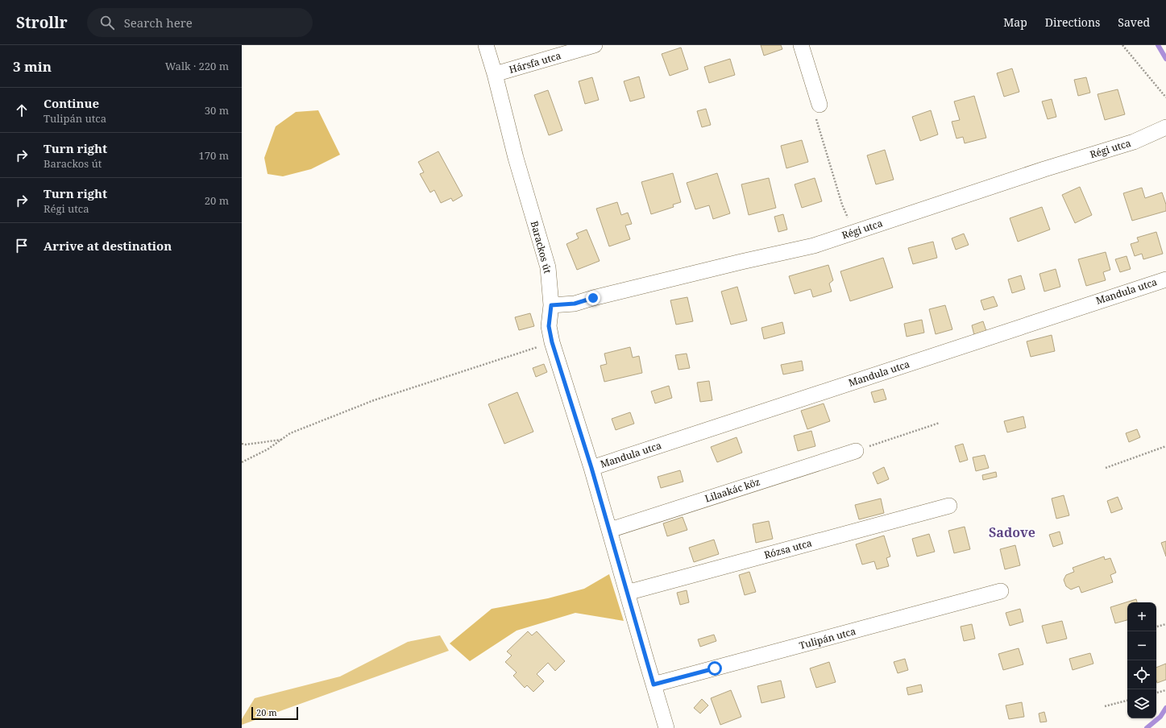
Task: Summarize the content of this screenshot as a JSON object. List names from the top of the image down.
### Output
{
  "streets": {
    "street": [
      "Hársfa utca",
      "Régi utca",
      "Barackos út",
      "Mandula utca",
      "Lilaakác köz",
      "Rózsa utca",
      "Tulipán utca"
    ]
  },
  "crossings": [
    ["Hársfa utca", "Barackos út"],
    ["Régi utca", "Barackos út"],
    ["Barackos út", "Mandula utca"],
    ["Barackos út", "Lilaakác köz"],
    ["Barackos út", "Rózsa utca"],
    ["Barackos út", "Tulipán utca"]
  ],
  "districts": ["Sadove"],
  "scale_bar": "20 m",
  "page": {
    "header": "Strollr",
    "search": "Search here",
    "nav": ["Map", "Directions", "Saved"],
    "heading": ["3 min", "Walk · 220 m"],
    "list": [
      ["Continue", "Tulipán utca", "30 m"],
      ["Turn right", "Barackos út", "170 m"],
      ["Turn right", "Régi utca", "20 m"],
      "Arrive at destination"
    ],
    "map_buttons": ["+", "−"],
    "scale": "20 m"
  }
}
